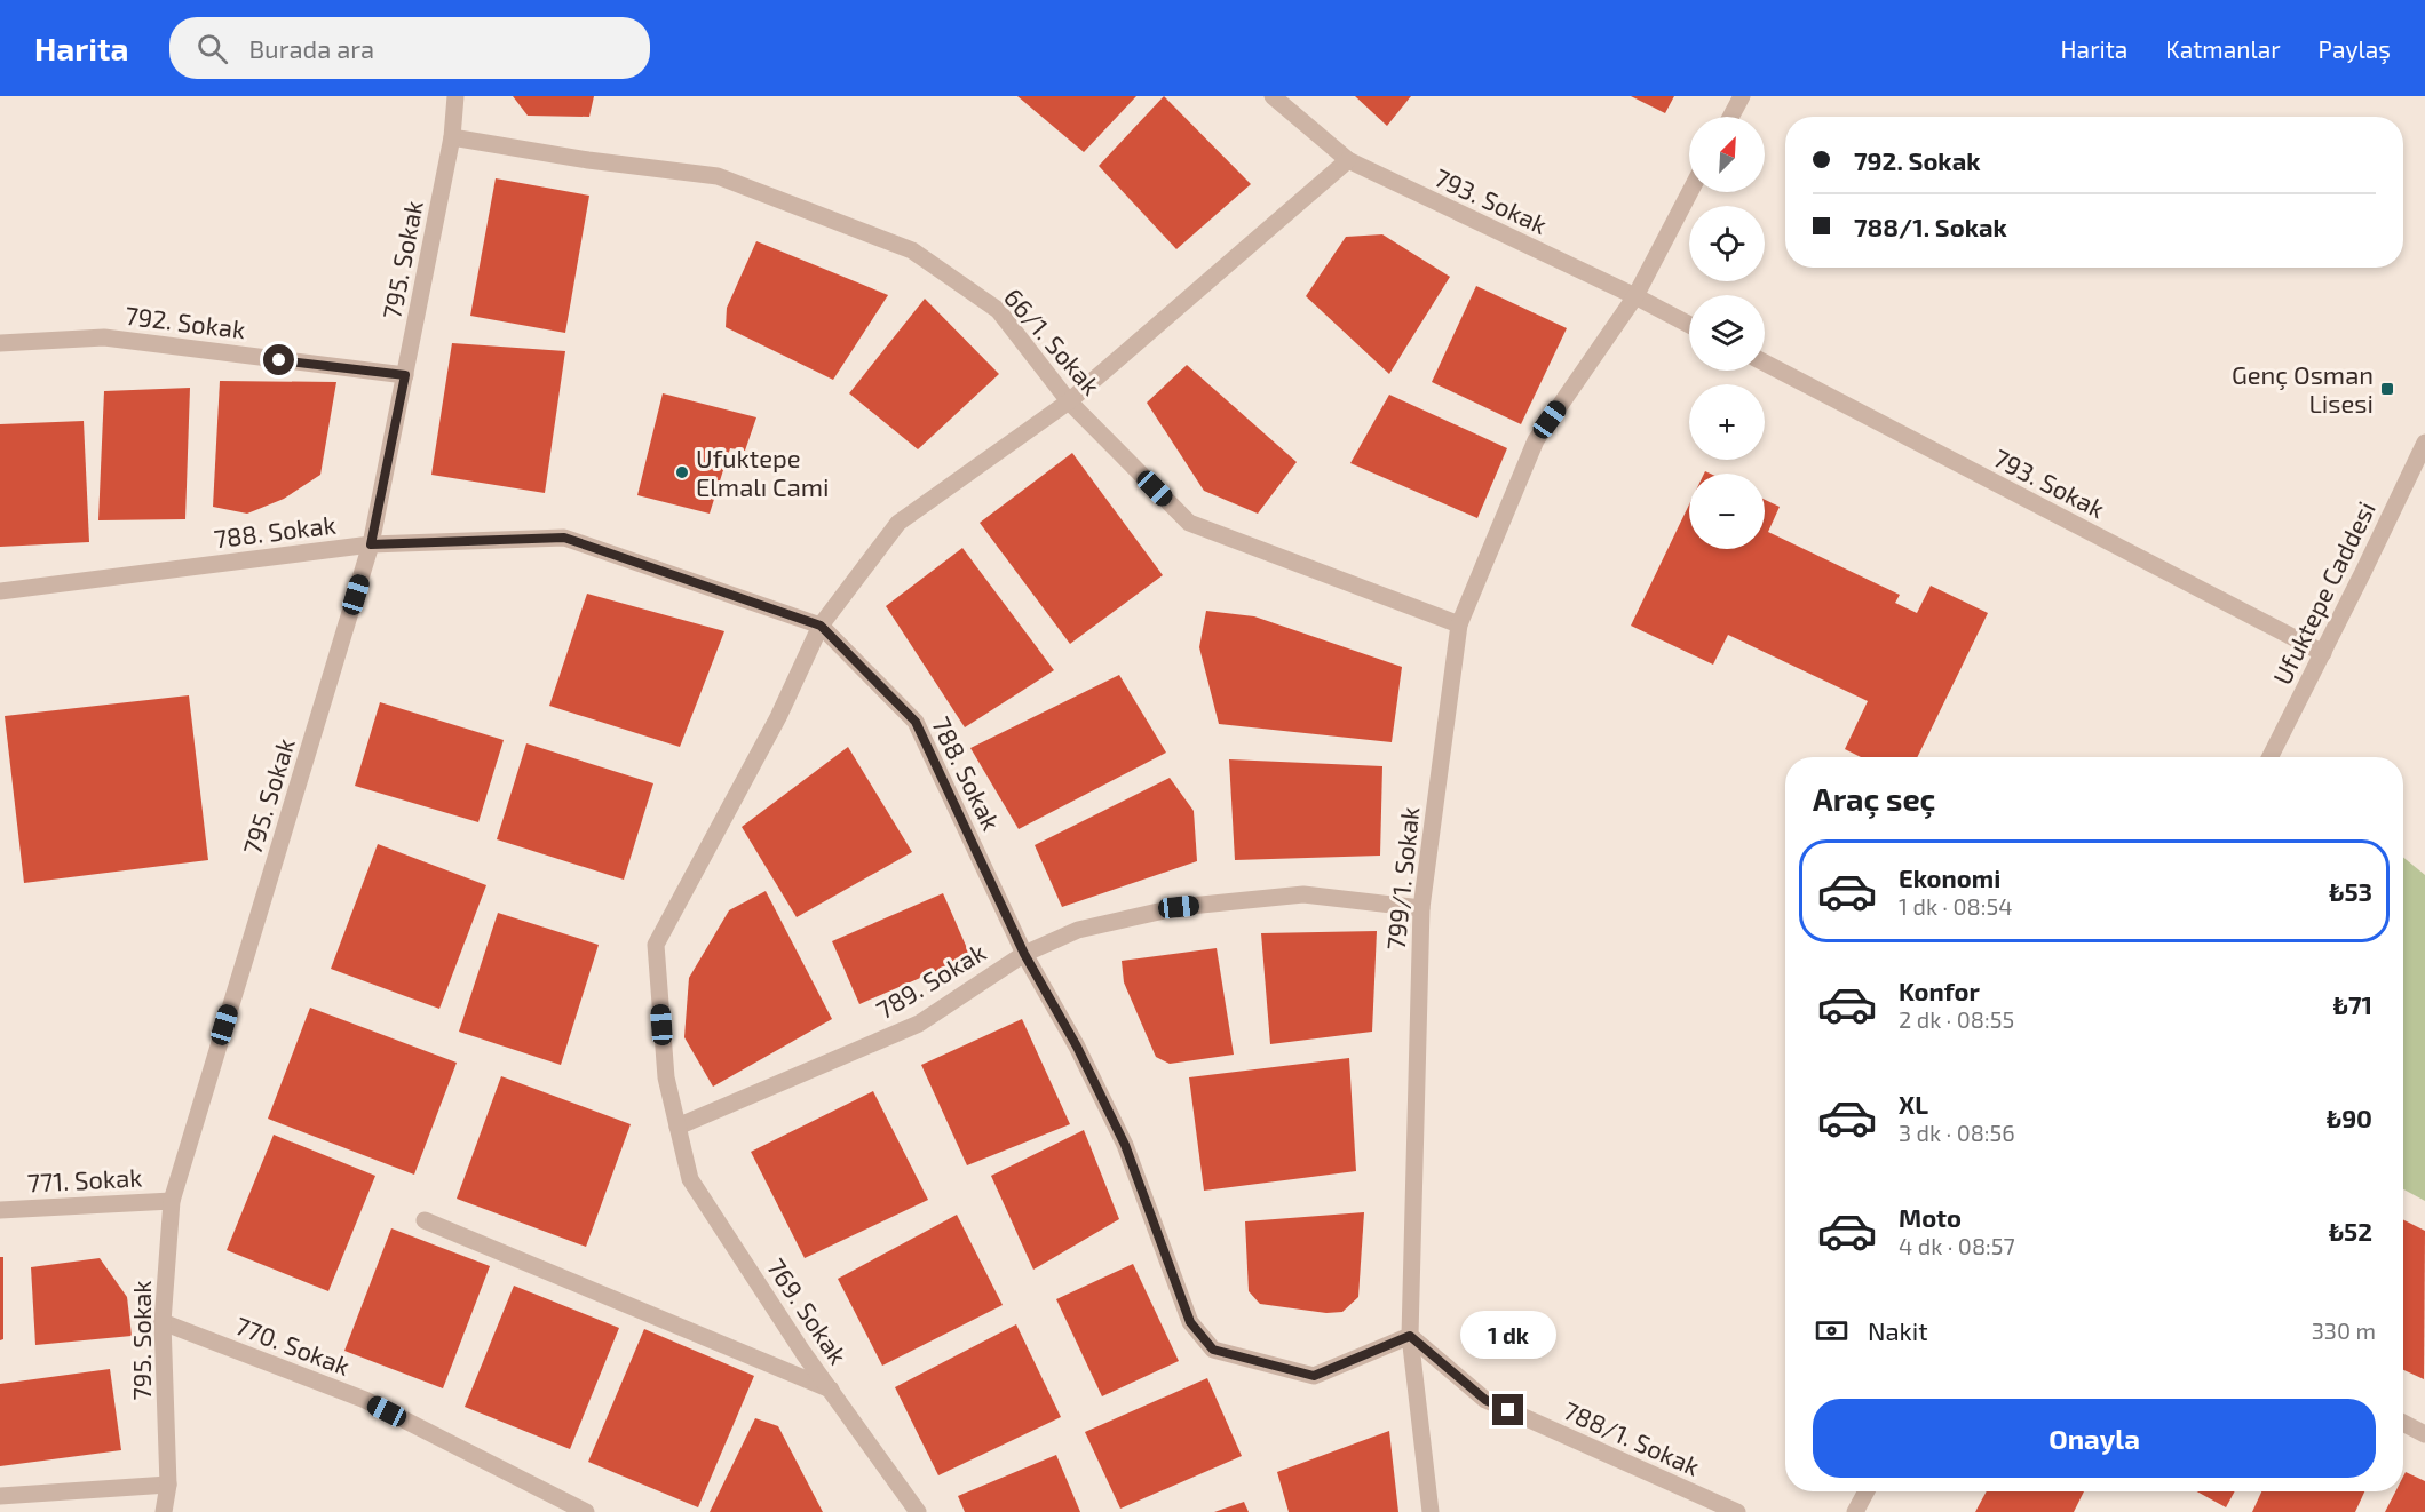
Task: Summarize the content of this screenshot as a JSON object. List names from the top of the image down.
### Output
{
  "streets": {
    "street": [
      "793. Sokak",
      "795. Sokak",
      "792. Sokak",
      "66/1. Sokak",
      "788. Sokak",
      "Ufuktepe Caddesi",
      "799/1. Sokak",
      "789. Sokak",
      "771. Sokak",
      "769. Sokak",
      "770. Sokak",
      "788/1. Sokak"
    ]
  },
  "crossings": [
    ["793. Sokak", "Ufuktepe Caddesi"],
    ["793. Sokak", "799/1. Sokak"],
    ["793. Sokak", "769. Sokak"],
    ["795. Sokak", "792. Sokak"],
    ["795. Sokak", "66/1. Sokak"],
    ["795. Sokak", "788. Sokak"],
    ["795. Sokak", "771. Sokak"],
    ["795. Sokak", "770. Sokak"],
    ["66/1. Sokak", "799/1. Sokak"],
    ["66/1. Sokak", "769. Sokak"],
    ["788. Sokak", "799/1. Sokak"],
    ["788. Sokak", "789. Sokak"],
    ["788. Sokak", "769. Sokak"],
    ["788. Sokak", "788/1. Sokak"],
    ["799/1. Sokak", "789. Sokak"],
    ["799/1. Sokak", "788/1. Sokak"],
    ["789. Sokak", "769. Sokak"]
  ],
  "places": {
    "transit": ["Genç Osman Lisesi"],
    "other": ["Ufuktepe Elmalı Cami"]
  },
  "north": "top right",
  "page": {
    "header": "Harita",
    "search": "Burada ara",
    "nav": ["Harita", "Katmanlar", "Paylaş"],
    "map_buttons": ["+", "−"],
    "banner": ["792. Sokak", "788/1. Sokak"],
    "heading": "Araç seç",
    "list": [
      {
        "name": "Ekonomi",
        "note": "1 dk · 08:54",
        "value": "₺53"
      },
      {
        "name": "Konfor",
        "note": "2 dk · 08:55",
        "value": "₺71"
      },
      {
        "name": "XL",
        "note": "3 dk · 08:56",
        "value": "₺90"
      },
      {
        "name": "Moto",
        "note": "4 dk · 08:57",
        "value": "₺52"
      }
    ],
    "pay": ["Nakit", "330 m"],
    "bubble": "1 dk",
    "buttons": "Onayla"
  }
}
